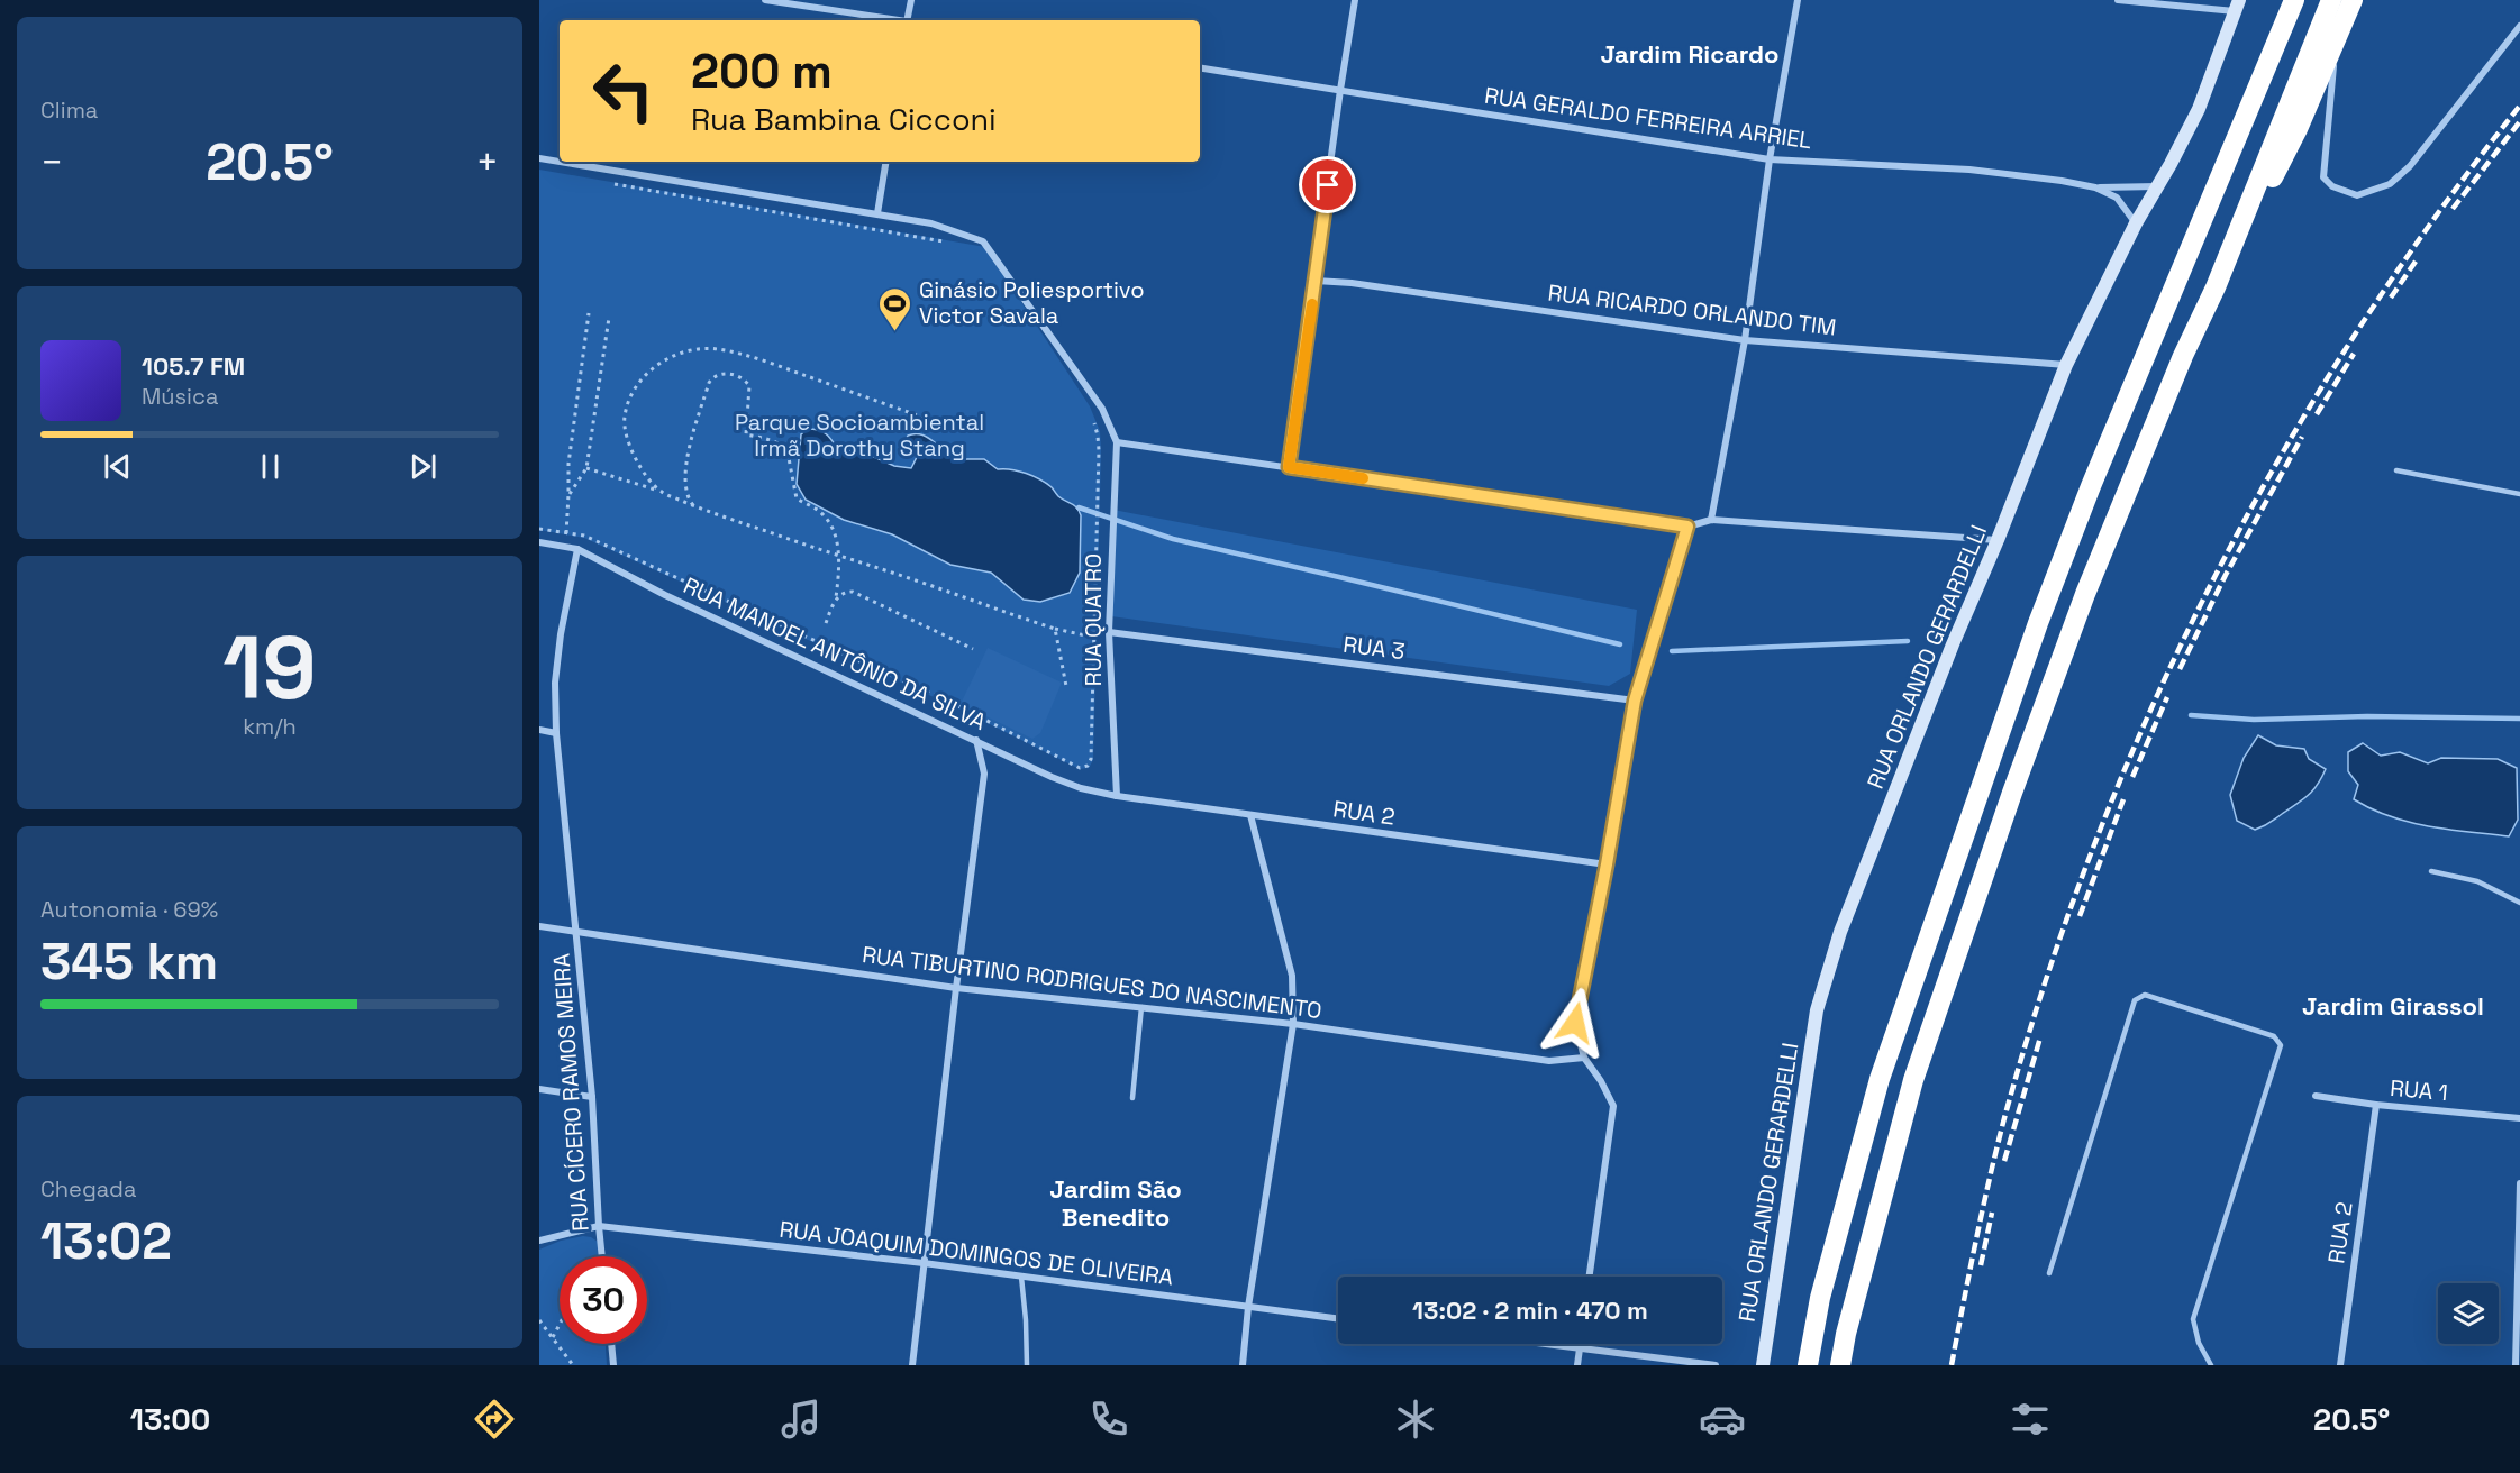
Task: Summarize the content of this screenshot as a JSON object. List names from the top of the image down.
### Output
{
  "streets": {
    "street": [
      "RUA GERALDO FERREIRA ARRIEL",
      "RUA RICARDO ORLANDO TIM",
      "RUA QUATRO",
      "RUA 3",
      "RUA MANOEL ANTÔNIO DA SILVA",
      "RUA ORLANDO GERARDELLI",
      "RUA 2",
      "RUA TIBURTINO RODRIGUES DO NASCIMENTO",
      "RUA 1",
      "RUA CÍCERO RAMOS MEIRA",
      "RUA JOAQUIM DOMINGOS DE OLIVEIRA"
    ]
  },
  "crossings": [
    ["RUA GERALDO FERREIRA ARRIEL", "RUA ORLANDO GERARDELLI"],
    ["RUA RICARDO ORLANDO TIM", "RUA ORLANDO GERARDELLI"],
    ["RUA QUATRO", "RUA 3"],
    ["RUA QUATRO", "RUA MANOEL ANTÔNIO DA SILVA"],
    ["RUA QUATRO", "RUA 2"],
    ["RUA MANOEL ANTÔNIO DA SILVA", "RUA 2"],
    ["RUA MANOEL ANTÔNIO DA SILVA", "RUA CÍCERO RAMOS MEIRA"],
    ["RUA 2", "RUA 1"],
    ["RUA TIBURTINO RODRIGUES DO NASCIMENTO", "RUA CÍCERO RAMOS MEIRA"],
    ["RUA CÍCERO RAMOS MEIRA", "RUA JOAQUIM DOMINGOS DE OLIVEIRA"]
  ],
  "districts": ["Jardim Ricardo", "Jardim Girassol", "Jardim São Benedito"],
  "parks": ["Parque Socioambiental Irmã Dorothy Stang"],
  "places": {
    "sports": ["Ginásio Poliesportivo Victor Savala"]
  },
  "page": {
    "tile": [
      "Clima",
      ["19", "km/h"],
      ["Autonomia · 69%", "345 km"],
      ["Chegada", "13:02"]
    ],
    "turn": ["200 m", "Rua Bambina Cicconi"],
    "heat": ["−", "20.5°", "+"],
    "song": ["105.7 FM", "Música"],
    "limit": "30",
    "trip": "13:02 · 2 min · 470 m",
    "tabs": ["13:00", "20.5°"]
  }
}
